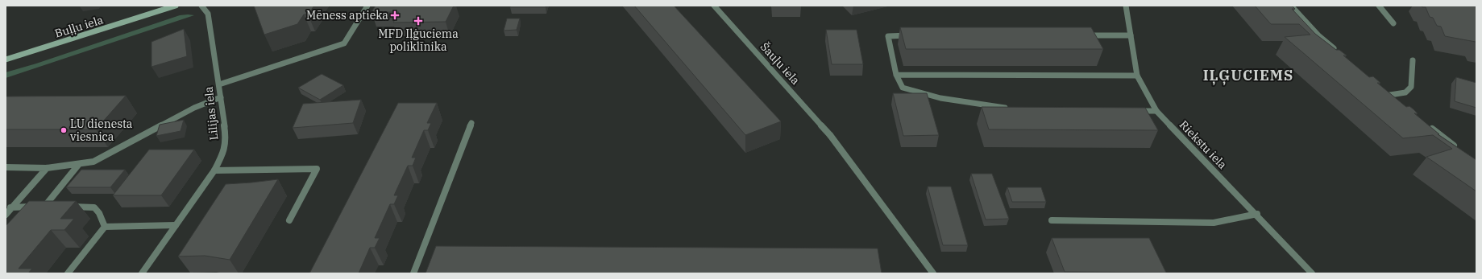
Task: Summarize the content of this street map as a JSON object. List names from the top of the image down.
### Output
{
  "streets": {
    "street": [
      "Buļļu iela",
      "Šauļu iela",
      "Lilijas iela",
      "Riekstu iela"
    ]
  },
  "districts": ["IĻĢUCIEMS"],
  "places": {
    "health": ["Mēness aptieka", "MFD Iļģuciema poliklīnika"],
    "other": ["LU dienesta viesnica"]
  }
}
